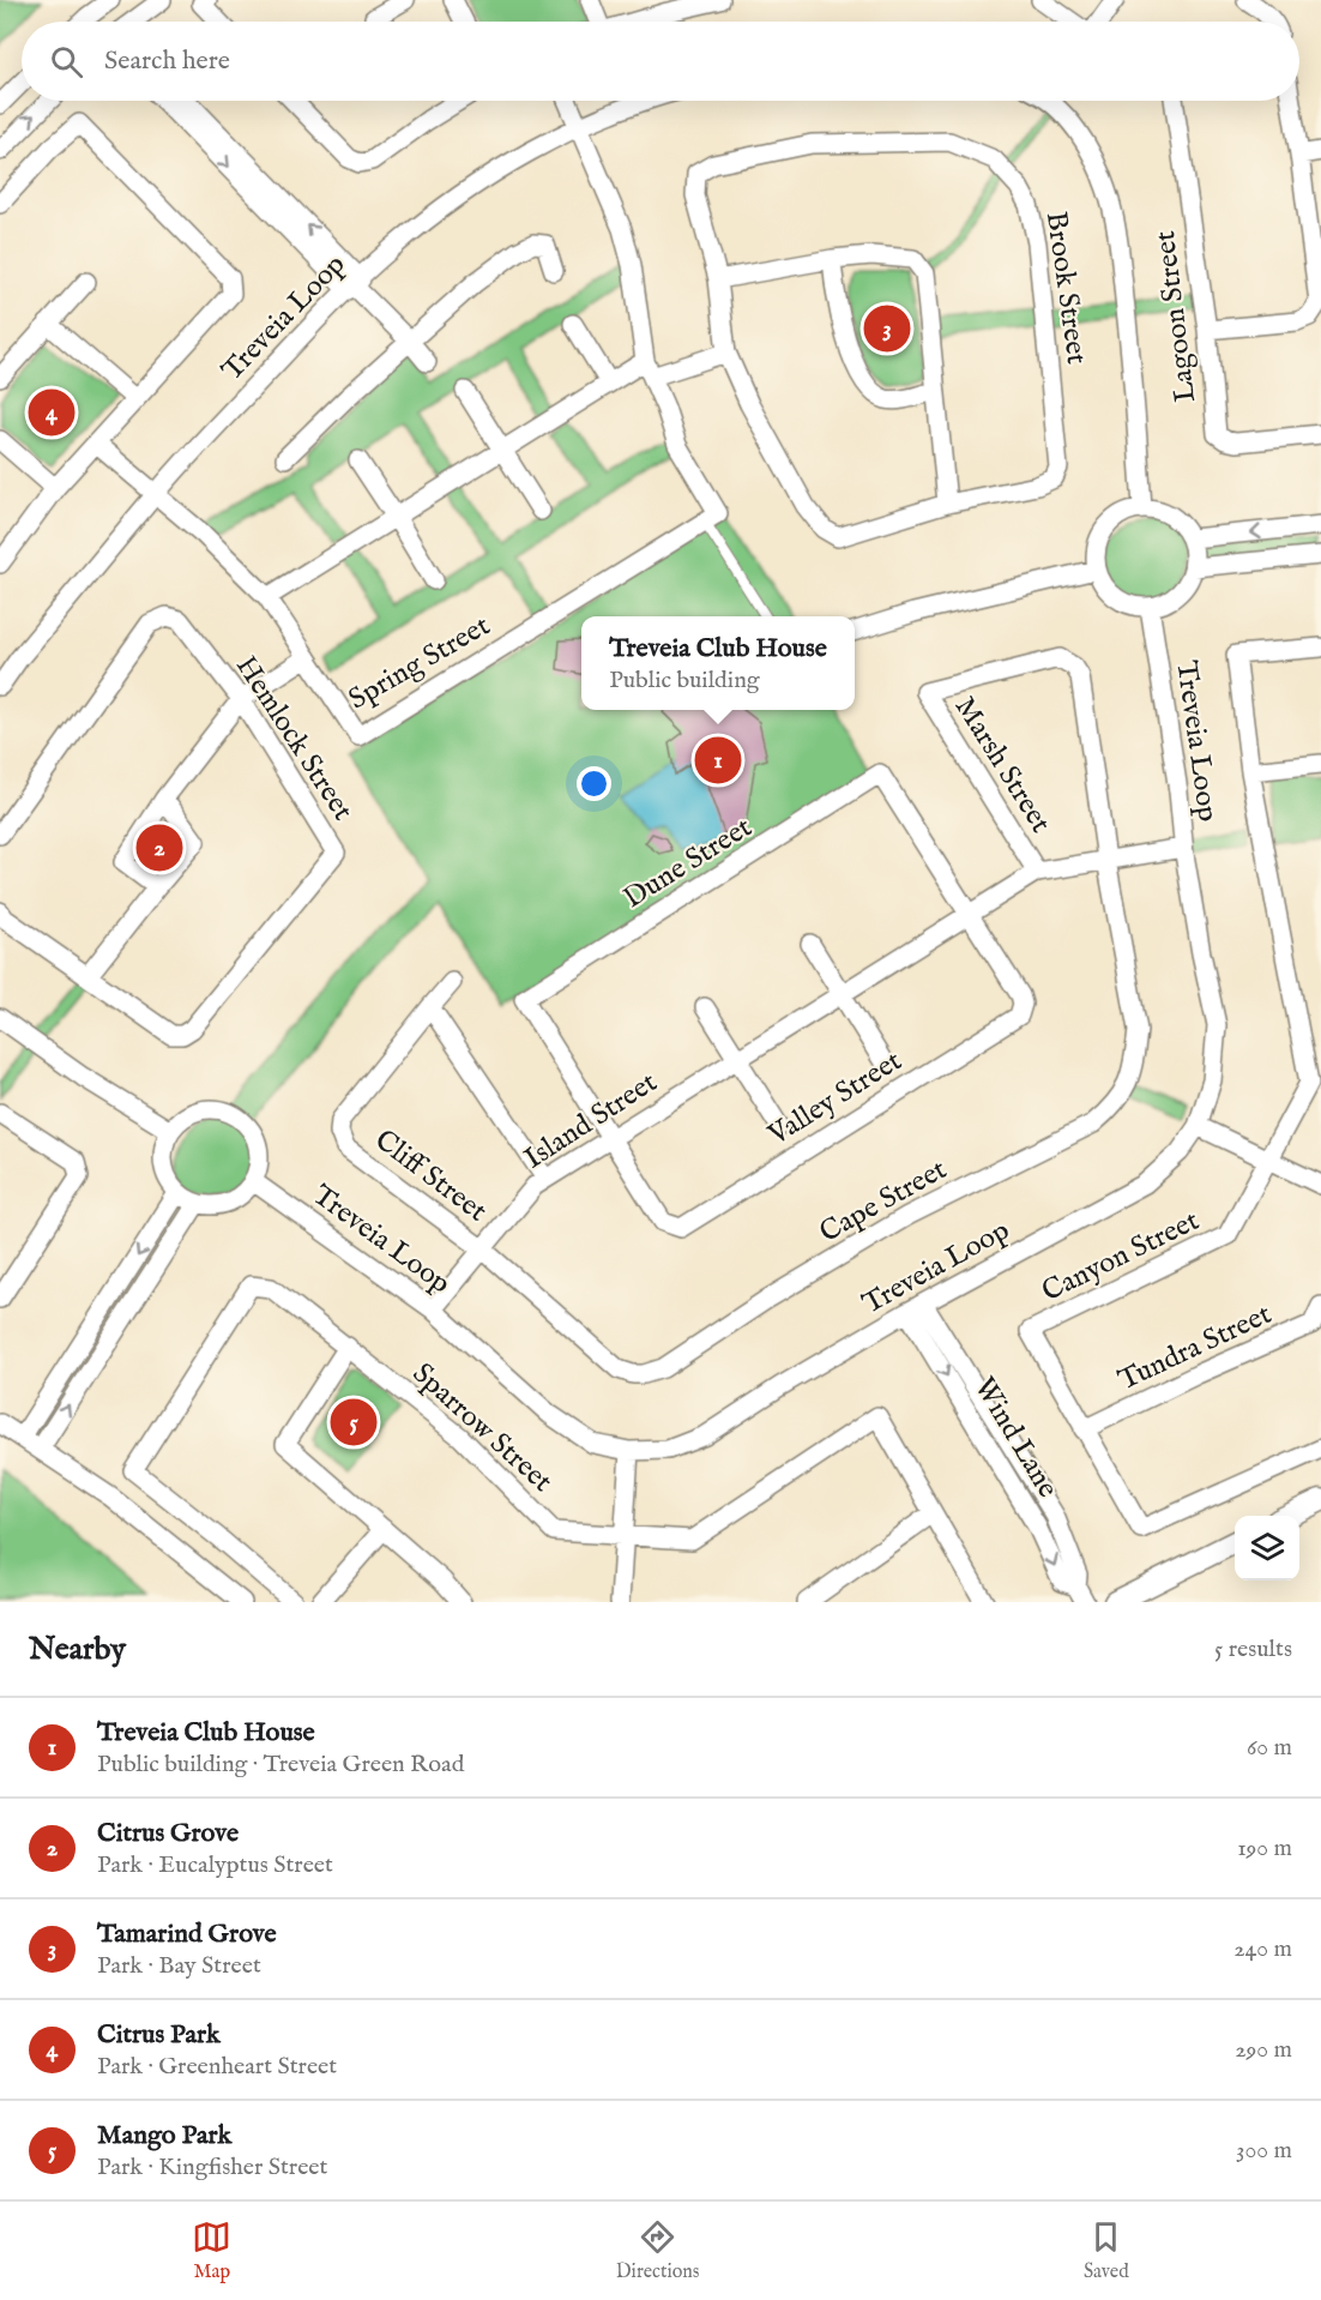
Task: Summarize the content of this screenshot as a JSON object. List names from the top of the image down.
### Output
{
  "streets": {
    "street": [
      "Brook Street",
      "Lagoon Street",
      "Treveia Loop",
      "Spring Street",
      "Hemlock Street",
      "Marsh Street",
      "Dune Street",
      "Valley Street",
      "Island Street",
      "Cliff Street",
      "Cape Street",
      "Canyon Street",
      "Tundra Street",
      "Sparrow Street",
      "Wind Lane"
    ]
  },
  "crossings": [
    ["Treveia Loop", "Spring Street"],
    ["Treveia Loop", "Island Street"],
    ["Treveia Loop", "Wind Lane"],
    ["Marsh Street", "Island Street"],
    ["Marsh Street", "Cape Street"],
    ["Dune Street", "Valley Street"],
    ["Dune Street", "Island Street"],
    ["Valley Street", "Island Street"],
    ["Island Street", "Cliff Street"],
    ["Island Street", "Cape Street"],
    ["Cliff Street", "Cape Street"],
    ["Canyon Street", "Tundra Street"]
  ],
  "page": {
    "search": "Search here",
    "pins": [
      "3",
      "4",
      "1",
      "2",
      "5"
    ],
    "popup": ["Treveia Club House", "Public building"],
    "heading": ["Nearby", "5 results"],
    "list": [
      {
        "mark": "1",
        "name": "Treveia Club House",
        "note": "Public building · Treveia Green Road",
        "value": "60 m"
      },
      {
        "mark": "2",
        "name": "Citrus Grove",
        "note": "Park · Eucalyptus Street",
        "value": "190 m"
      },
      {
        "mark": "3",
        "name": "Tamarind Grove",
        "note": "Park · Bay Street",
        "value": "240 m"
      },
      {
        "mark": "4",
        "name": "Citrus Park",
        "note": "Park · Greenheart Street",
        "value": "290 m"
      },
      {
        "mark": "5",
        "name": "Mango Park",
        "note": "Park · Kingfisher Street",
        "value": "300 m"
      }
    ],
    "nav": ["Map", "Directions", "Saved"]
  }
}
